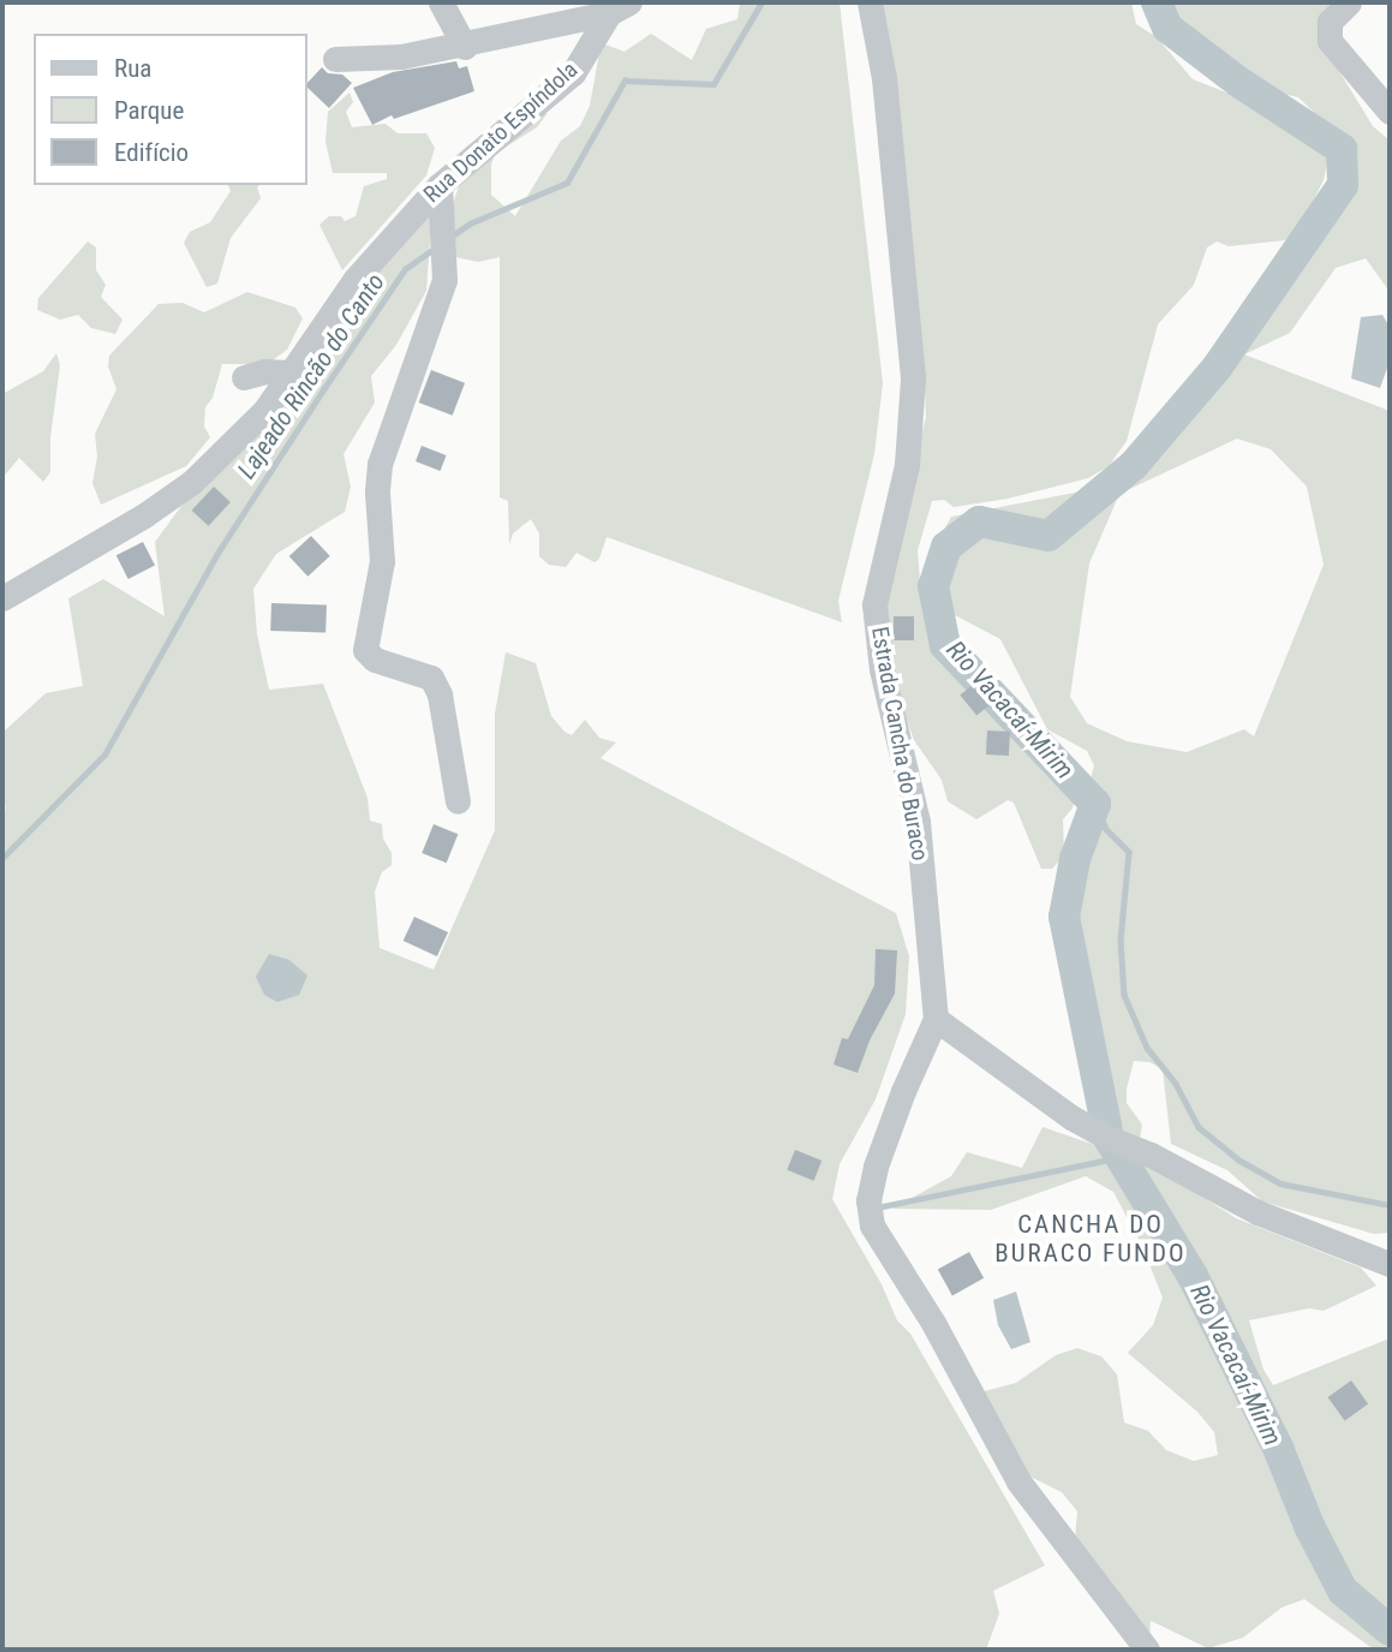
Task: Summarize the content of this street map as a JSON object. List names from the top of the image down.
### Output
{
  "streets": {
    "street": ["Rua Donato Espíndola", "Estrada Cancha do Buraco"]
  },
  "districts": ["CANCHA DO BURACO FUNDO"],
  "water": ["Lajeado Rincão do Canto", "Rio Vacacaí-Mirim"],
  "legend": ["Rua", "Parque", "Edifício"]
}
